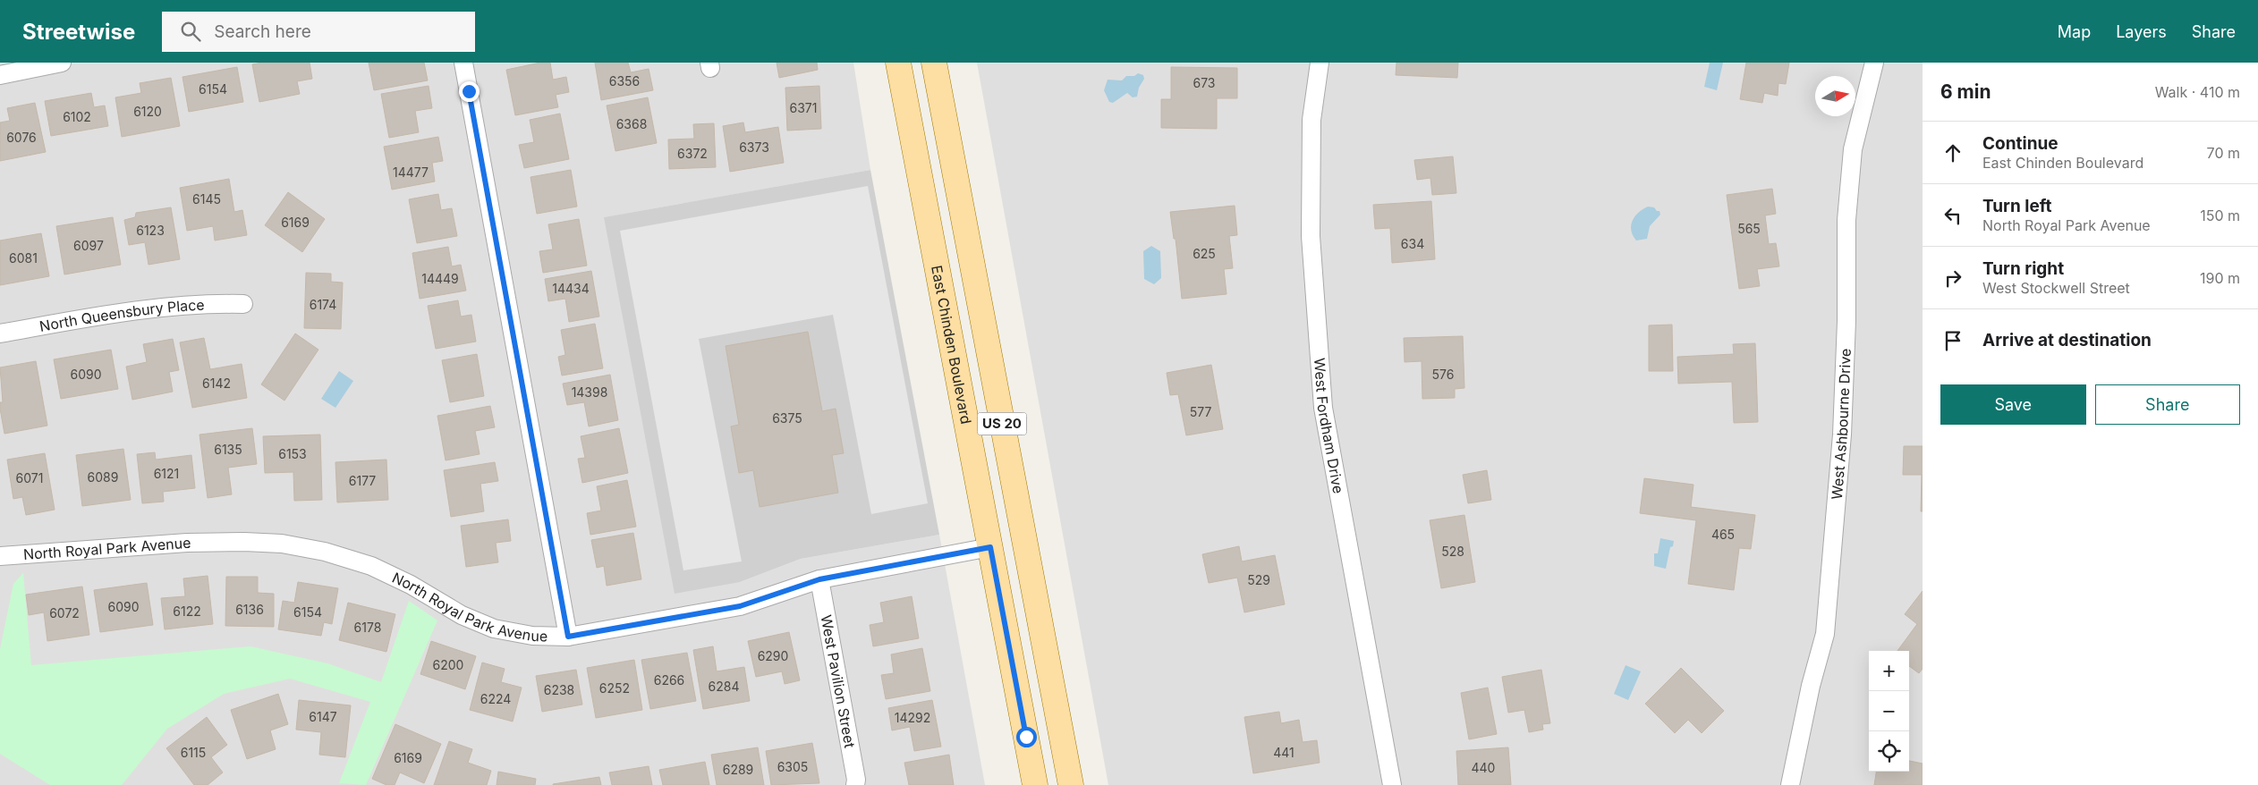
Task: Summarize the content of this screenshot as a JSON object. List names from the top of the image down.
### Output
{
  "streets": {
    "main road": ["East Chinden Boulevard", "US 20"],
    "street": [
      "North Queensbury Place",
      "West Ashbourne Drive",
      "West Fordham Drive",
      "North Royal Park Avenue",
      "West Pavilion Street"
    ]
  },
  "crossings": [
    ["East Chinden Boulevard", "North Royal Park Avenue"],
    ["North Royal Park Avenue", "West Pavilion Street"]
  ],
  "house_numbers": [
    "6356",
    "673",
    "6154",
    "6371",
    "6120",
    "6102",
    "6368",
    "6076",
    "6373",
    "6372",
    "14477",
    "6145",
    "6169",
    "565",
    "6123",
    "634",
    "6097",
    "625",
    "6081",
    "14449",
    "14434",
    "6174",
    "6090",
    "576",
    "6142",
    "14398",
    "577",
    "6375",
    "6135",
    "6153",
    "6121",
    "6089",
    "6071",
    "6177",
    "465",
    "528",
    "529",
    "6090",
    "6136",
    "6122",
    "6154",
    "6072",
    "6178",
    "6290",
    "6200",
    "6266",
    "6284",
    "6252",
    "6238",
    "6224",
    "6147",
    "14292",
    "6115",
    "441",
    "6169",
    "6305",
    "440",
    "6289"
  ],
  "north": "right",
  "page": {
    "header": "Streetwise",
    "search": "Search here",
    "nav": ["Map", "Layers", "Share"],
    "heading": ["6 min", "Walk · 410 m"],
    "list": [
      ["Continue", "East Chinden Boulevard", "70 m"],
      ["Turn left", "North Royal Park Avenue", "150 m"],
      ["Turn right", "West Stockwell Street", "190 m"],
      "Arrive at destination"
    ],
    "buttons": ["Save", "Share"],
    "map_buttons": ["+", "−"]
  }
}
